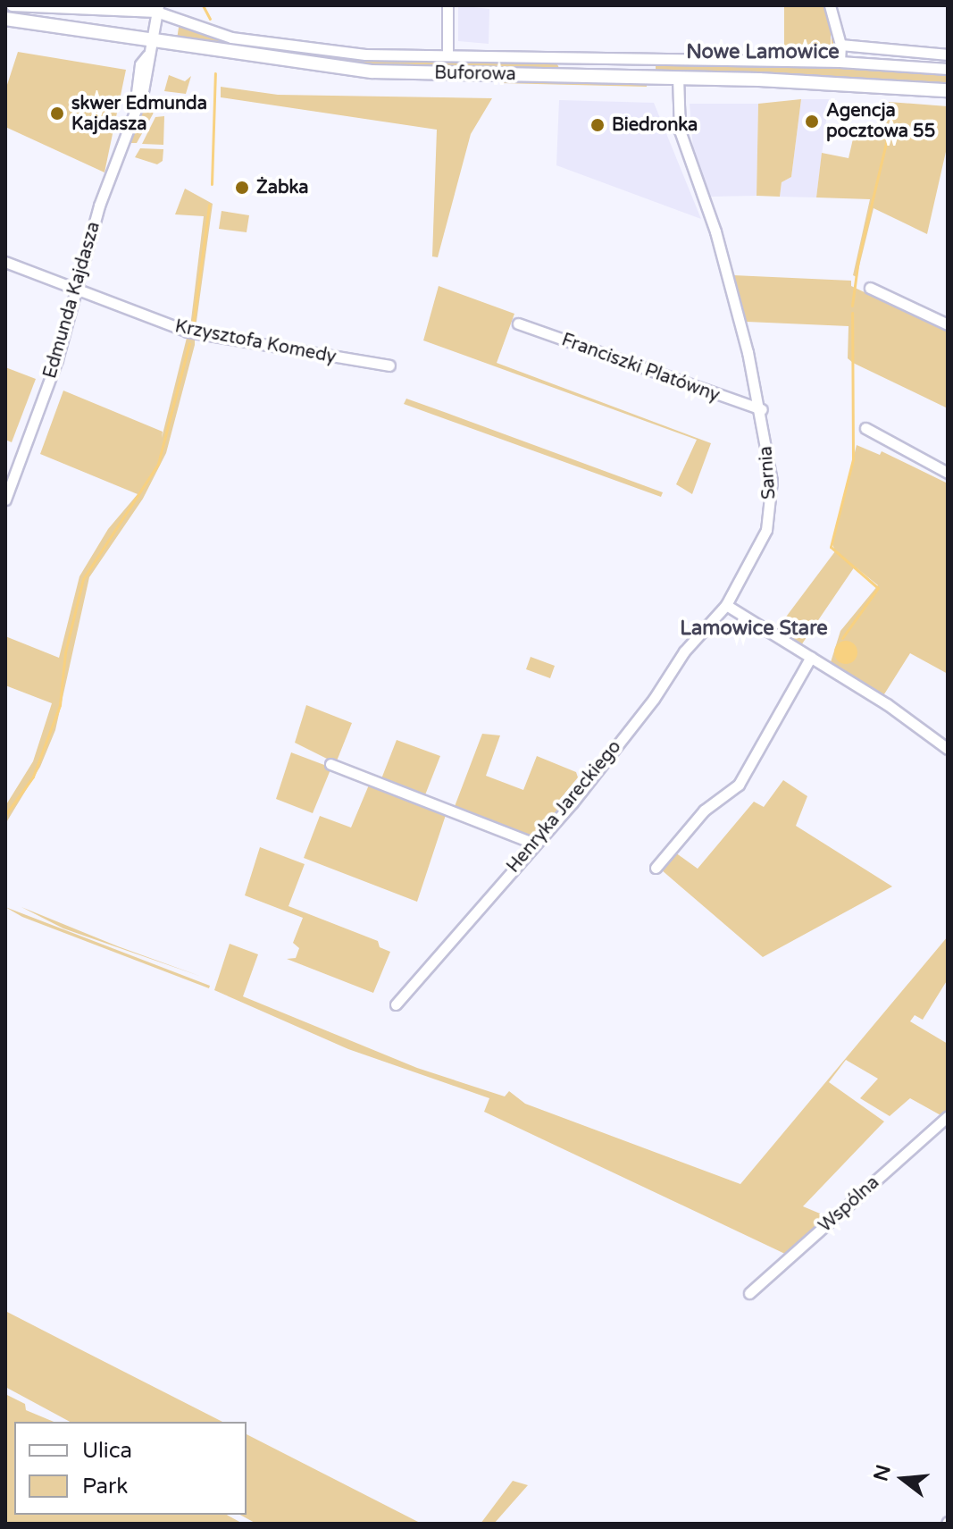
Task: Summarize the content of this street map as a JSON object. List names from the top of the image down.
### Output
{
  "streets": {
    "main road": ["Buforowa"],
    "street": [
      "Edmunda Kajdasza",
      "Krzysztofa Komedy",
      "Franciszki Platówny",
      "Sarnia",
      "Henryka Jareckiego",
      "Wspólna"
    ]
  },
  "crossings": [
    ["Buforowa", "Edmunda Kajdasza"],
    ["Buforowa", "Sarnia"],
    ["Edmunda Kajdasza", "Krzysztofa Komedy"],
    ["Franciszki Platówny", "Sarnia"],
    ["Sarnia", "Henryka Jareckiego"]
  ],
  "districts": ["Nowe Lamowice", "Lamowice Stare"],
  "places": [
    "skwer Edmunda Kajdasza",
    "Agencja pocztowa 55",
    "Biedronka",
    "Żabka"
  ],
  "legend": ["Ulica", "Park"],
  "north": "left"
}
